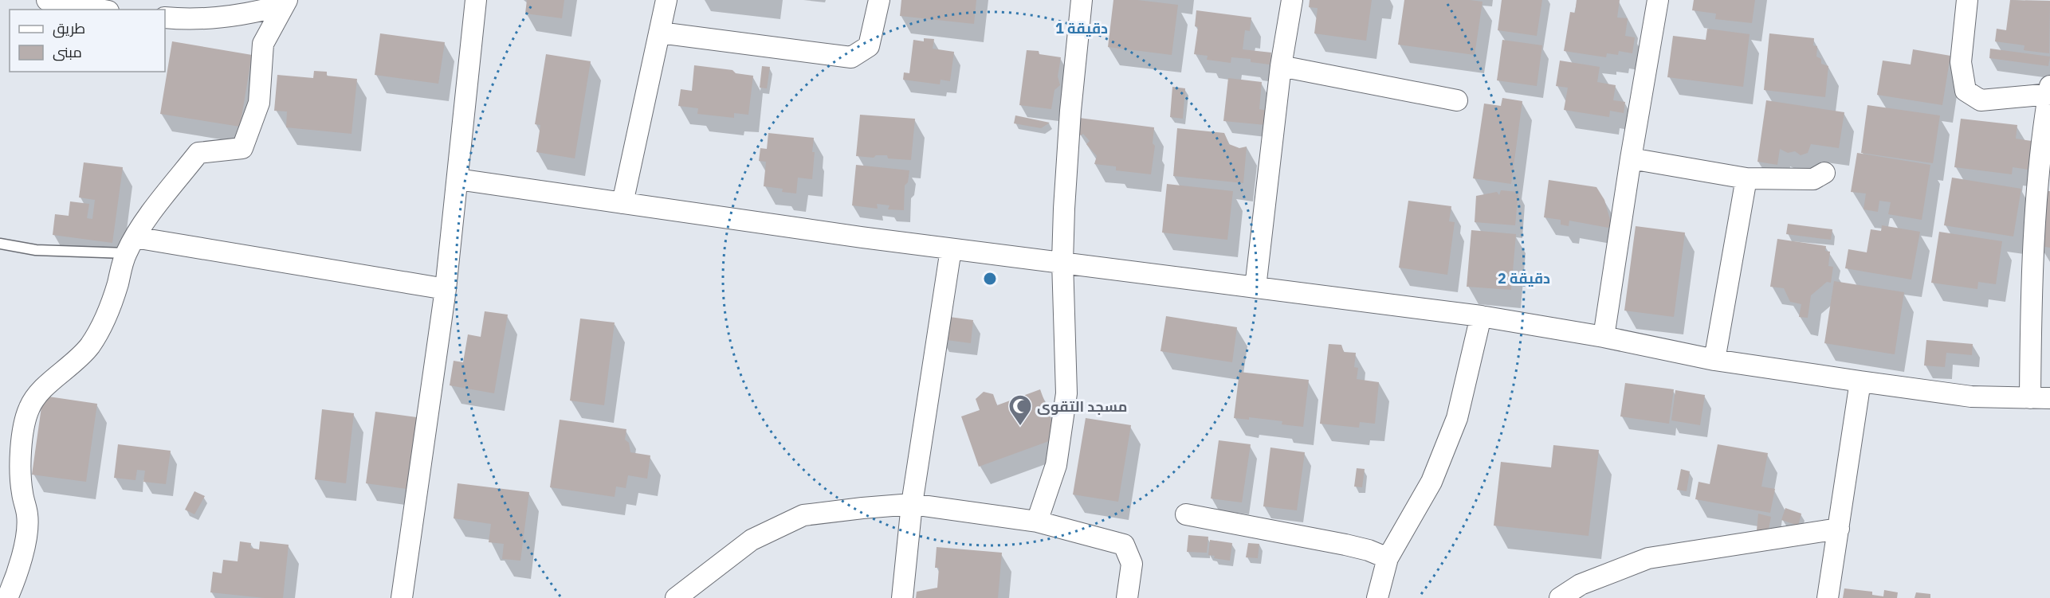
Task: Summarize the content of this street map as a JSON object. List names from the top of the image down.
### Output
{
  "places": {
    "mosque": ["مسجد التقوى"]
  },
  "legend": ["طريق", "مبنى"],
  "rings": ["1 دقيقة", "2 دقيقة"]
}
